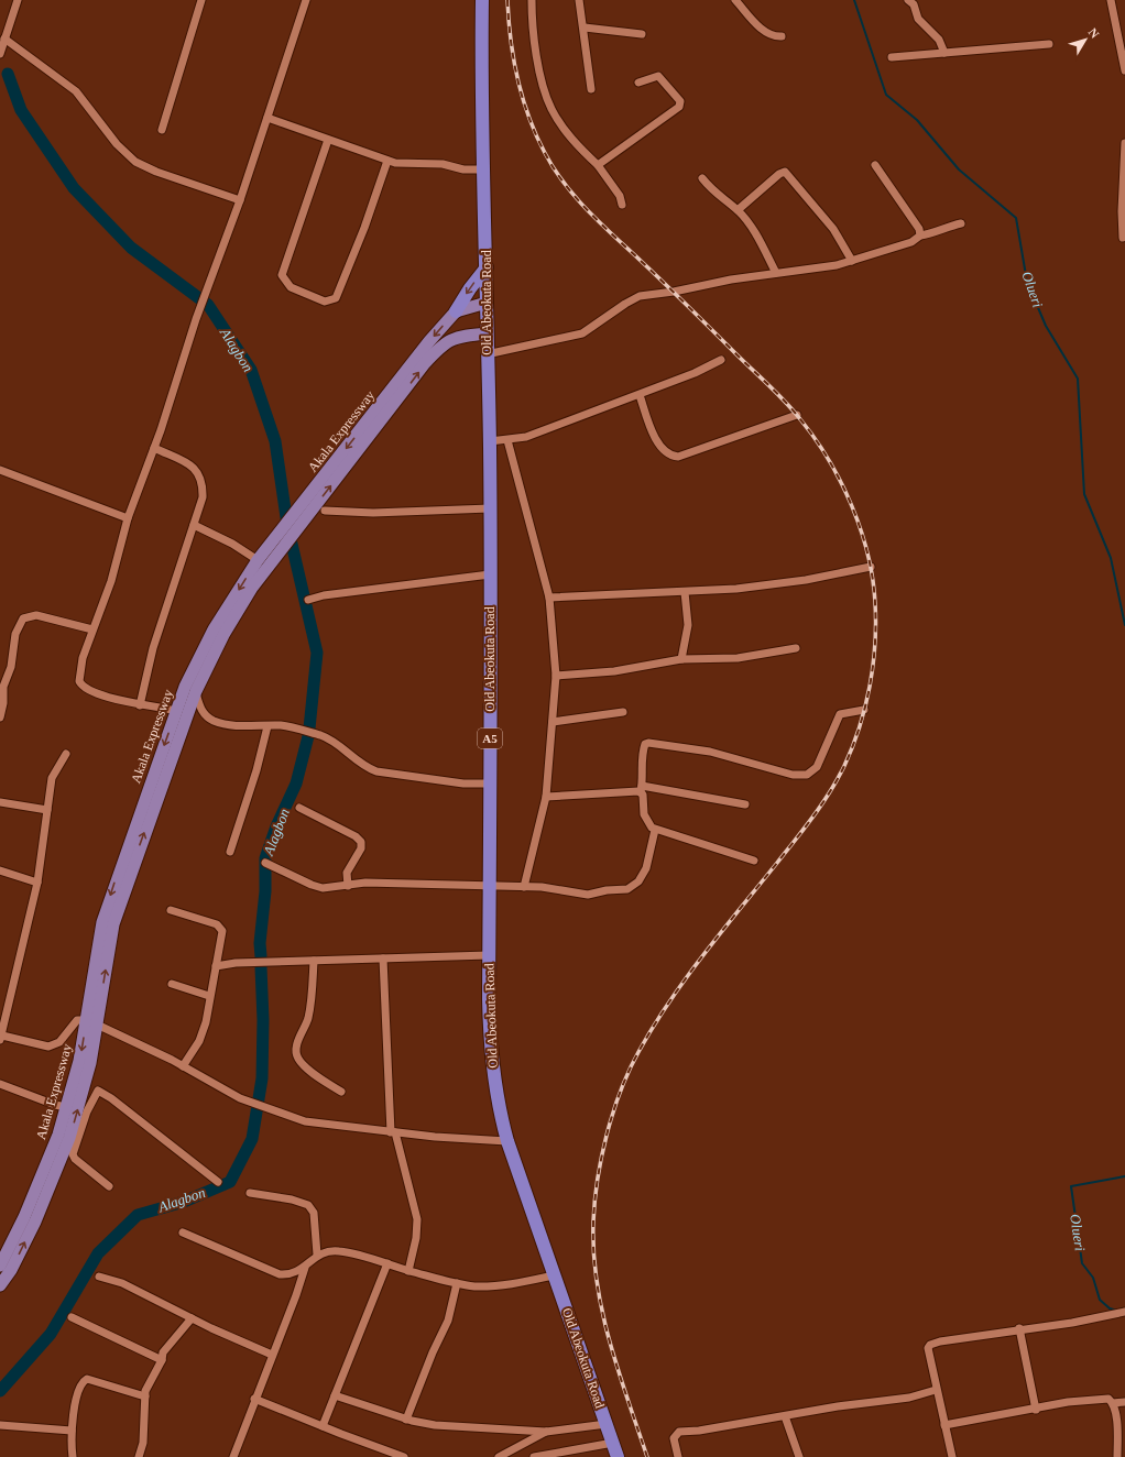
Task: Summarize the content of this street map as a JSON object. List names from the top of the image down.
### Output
{
  "streets": {
    "highway": ["Old Abeokuta Road", "A5"],
    "main road": ["Akala Expressway"]
  },
  "crossings": [
    ["Old Abeokuta Road", "Akala Expressway"]
  ],
  "water": ["Olueri", "Alagbon"],
  "north": "top right"
}
